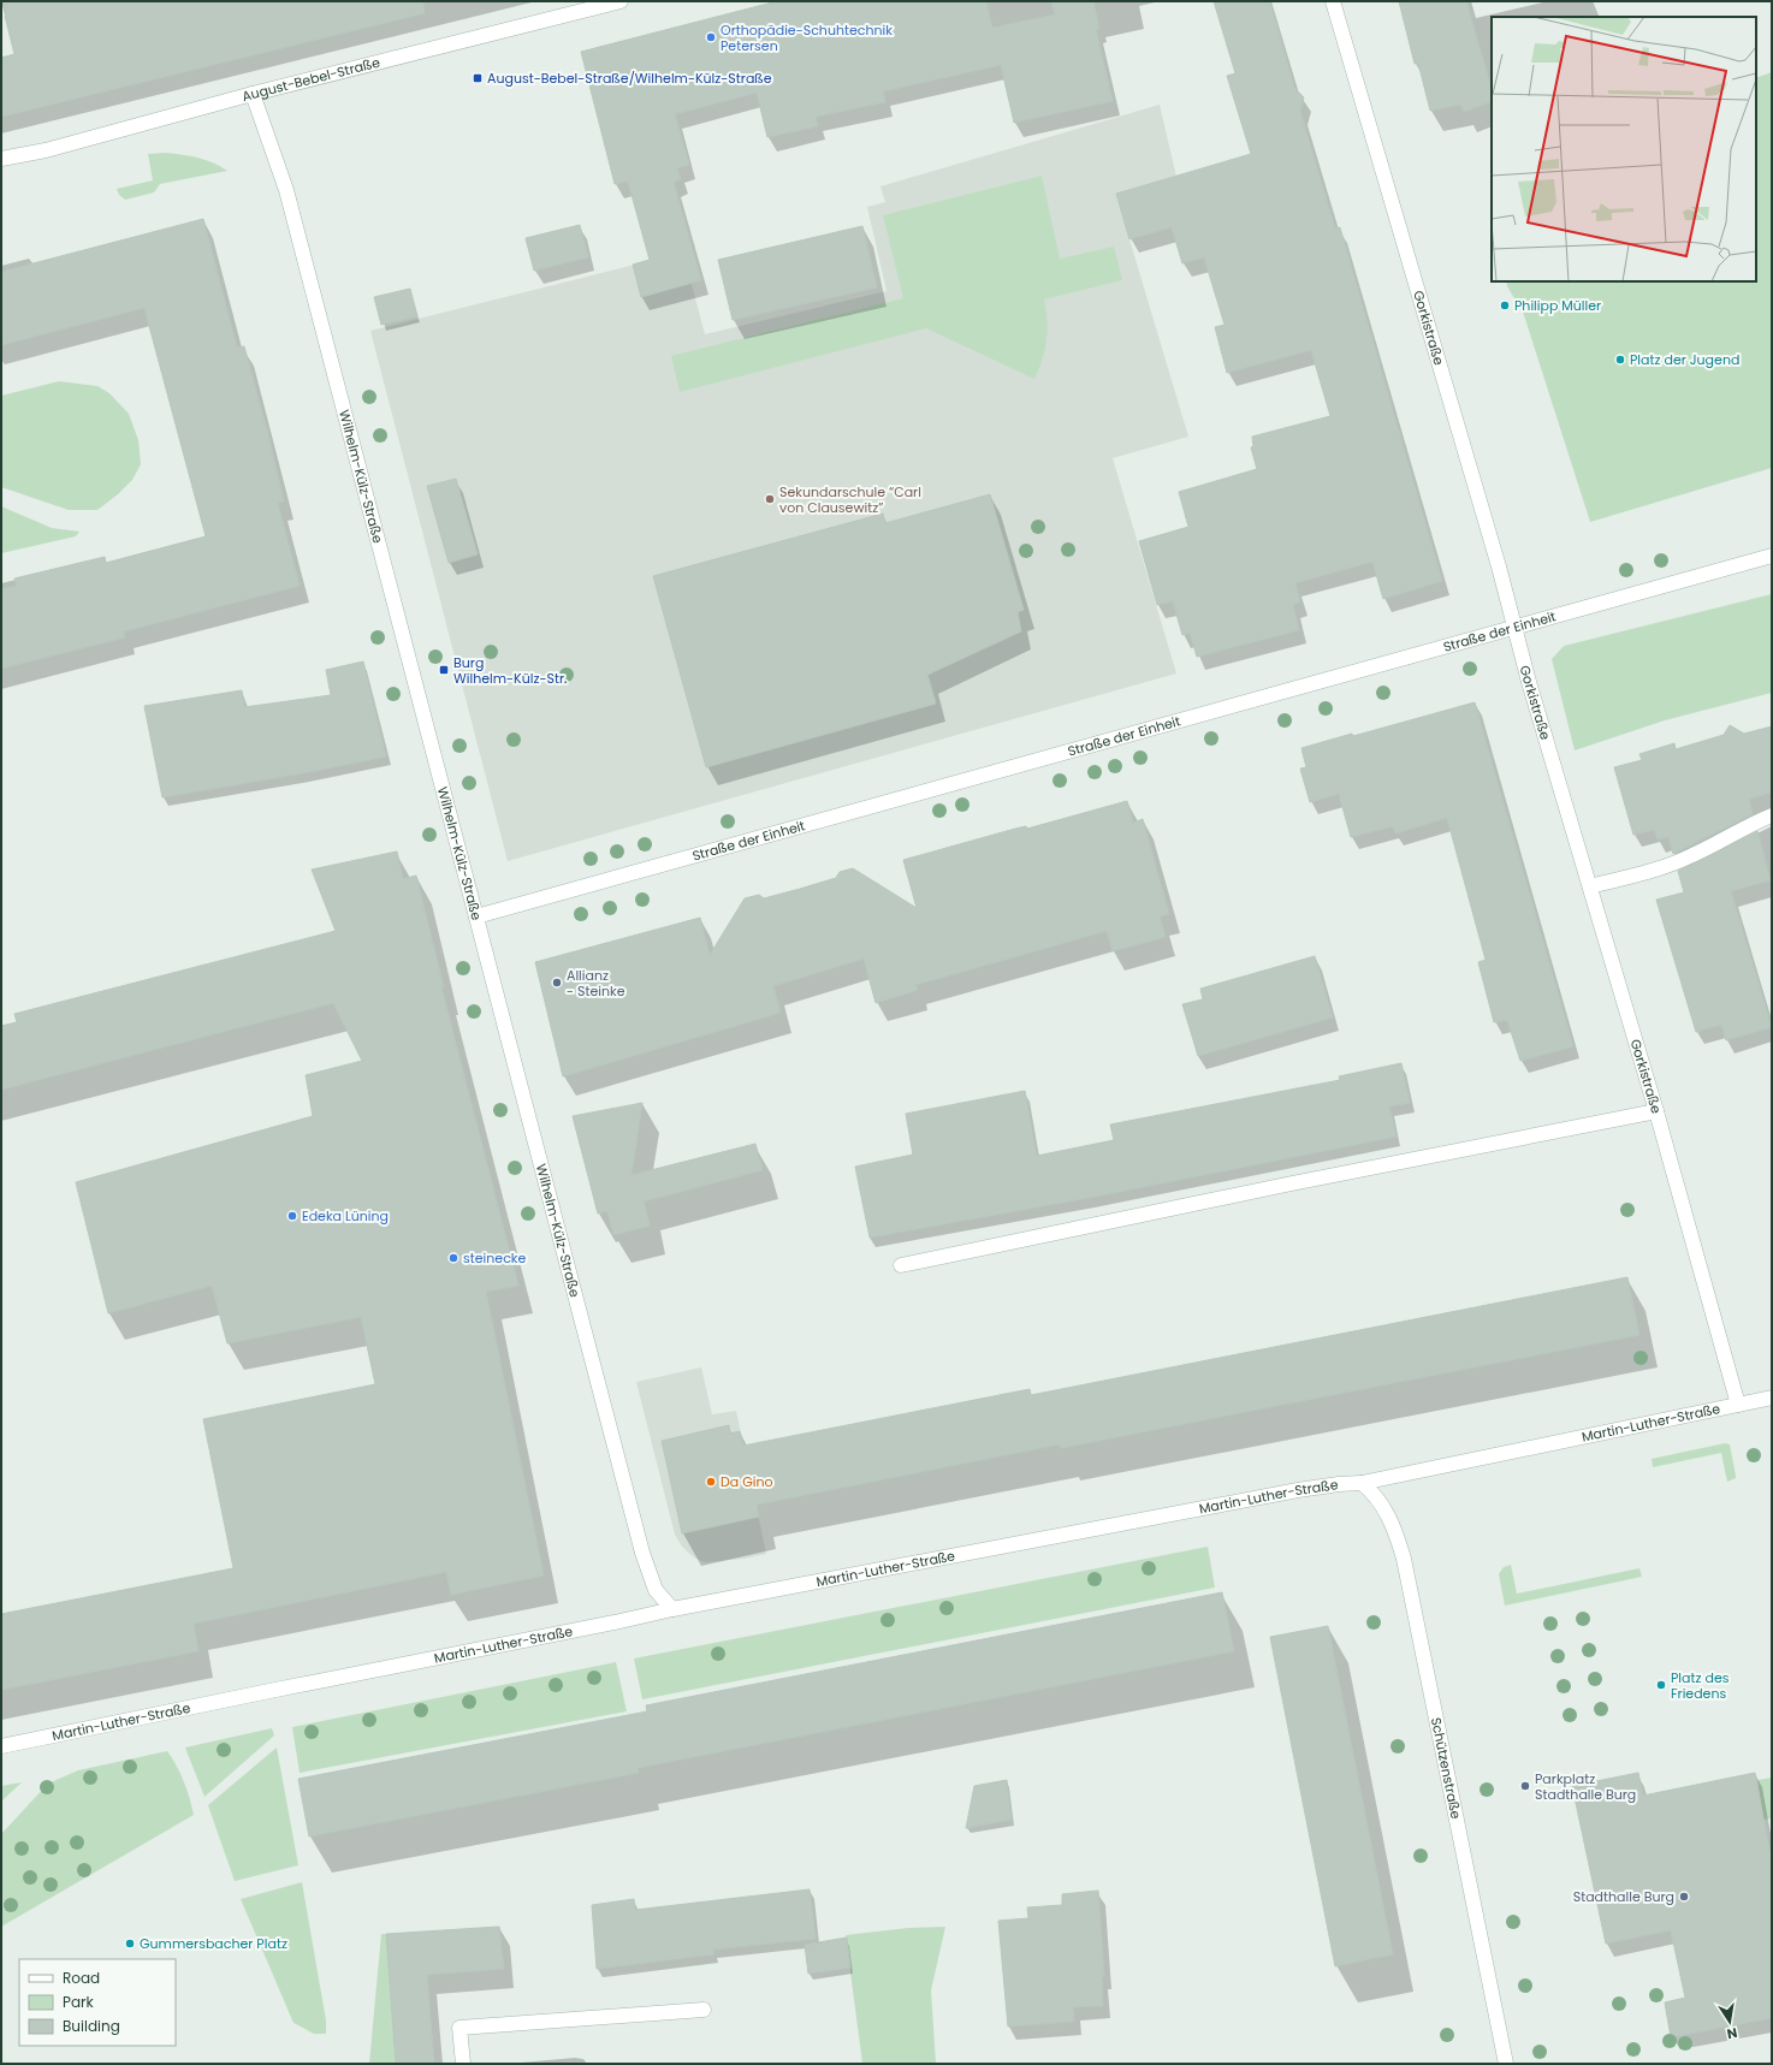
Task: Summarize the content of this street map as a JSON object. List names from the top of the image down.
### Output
{
  "streets": {
    "street": [
      "August-Bebel-Straße",
      "Gorkistraße",
      "Wilhelm-Külz-Straße",
      "Straße der Einheit",
      "Martin-Luther-Straße",
      "Schützenstraße"
    ]
  },
  "crossings": [
    ["August-Bebel-Straße", "Wilhelm-Külz-Straße"],
    ["Gorkistraße", "Straße der Einheit"],
    ["Gorkistraße", "Martin-Luther-Straße"],
    ["Wilhelm-Külz-Straße", "Straße der Einheit"],
    ["Wilhelm-Külz-Straße", "Martin-Luther-Straße"],
    ["Martin-Luther-Straße", "Schützenstraße"]
  ],
  "places": {
    "other": [
      "Orthopädie-Schuhtechnik Petersen",
      "Philipp Müller",
      "Platz der Jugend",
      "Sekundarschule “Carl von Clausewitz”",
      "Allianz - Steinke",
      "Edeka Lüning",
      "steinecke",
      "Da Gino",
      "Platz des Friedens",
      "Parkplatz Stadthalle Burg",
      "Stadthalle Burg",
      "Gummersbacher Platz"
    ],
    "transit": ["August-Bebel-Straße/Wilhelm-Külz-Straße", "Burg Wilhelm-Külz-Str."]
  },
  "legend": ["Road", "Park", "Building"],
  "north": "bottom"
}
